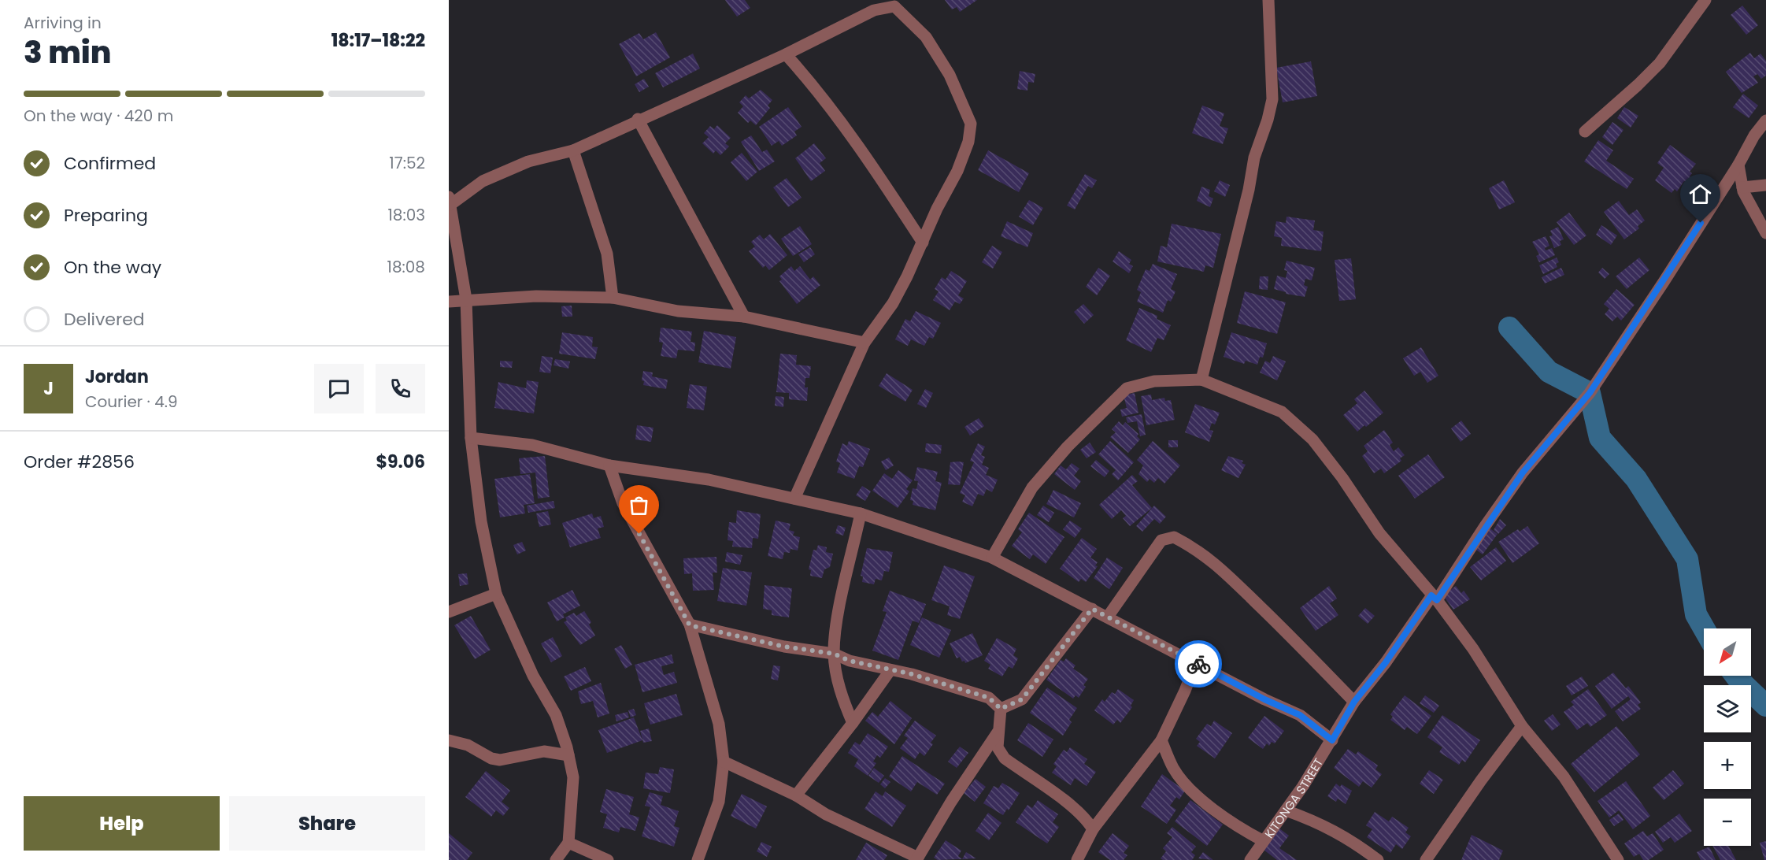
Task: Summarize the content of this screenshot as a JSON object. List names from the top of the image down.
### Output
{
  "streets": {
    "street": ["KITONGA STREET"]
  },
  "north": "bottom left",
  "page": {
    "heading": ["3 min", "Arriving in", "18:17–18:22"],
    "panel": [
      "Jordan",
      "Courier · 4.9",
      "Order #2856",
      "$9.06"
    ],
    "bar": "On the way · 420 m",
    "list": [
      ["Confirmed", "17:52"],
      ["Preparing", "18:03"],
      ["On the way", "18:08"],
      "Delivered"
    ],
    "round": "J",
    "map_buttons": ["+", "−"],
    "buttons": ["Help", "Share"]
  }
}
